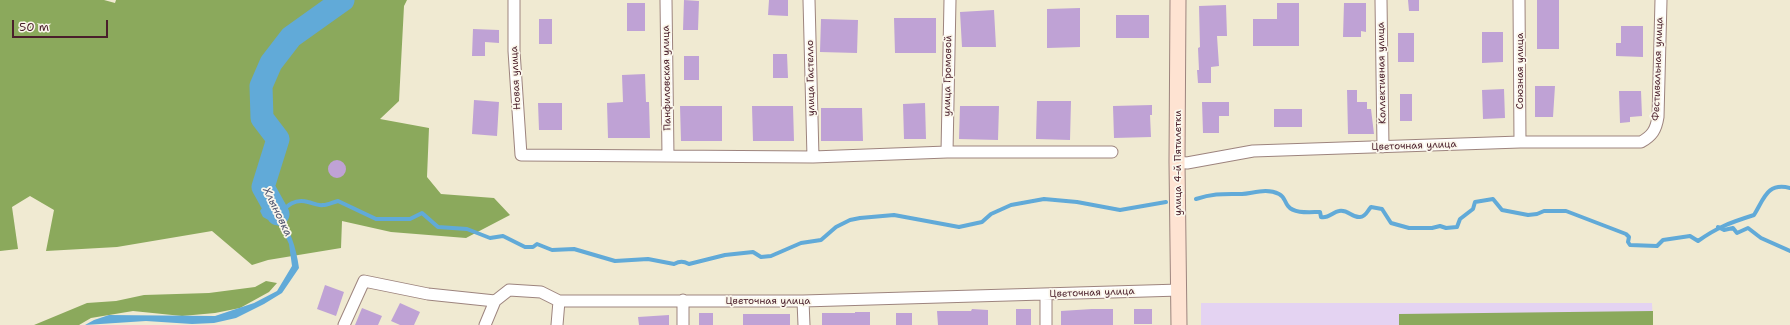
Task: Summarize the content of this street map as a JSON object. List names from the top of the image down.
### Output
{
  "streets": {
    "street": [
      "Фестивальная улица",
      "Союзная улица",
      "Коллективная улица",
      "улица Громовой",
      "Новая улица",
      "Панфиловская улица",
      "улица Гастелло",
      "Цветочная улица",
      "улица 4-й Пятилетки"
    ]
  },
  "crossings": [
    ["Фестивальная улица", "Цветочная улица"],
    ["Союзная улица", "Цветочная улица"],
    ["Коллективная улица", "Цветочная улица"],
    ["Новая улица", "Панфиловская улица"],
    ["Цветочная улица", "улица 4-й Пятилетки"]
  ],
  "water": ["Хлыновка"],
  "scale_bar": "50 m"
}
